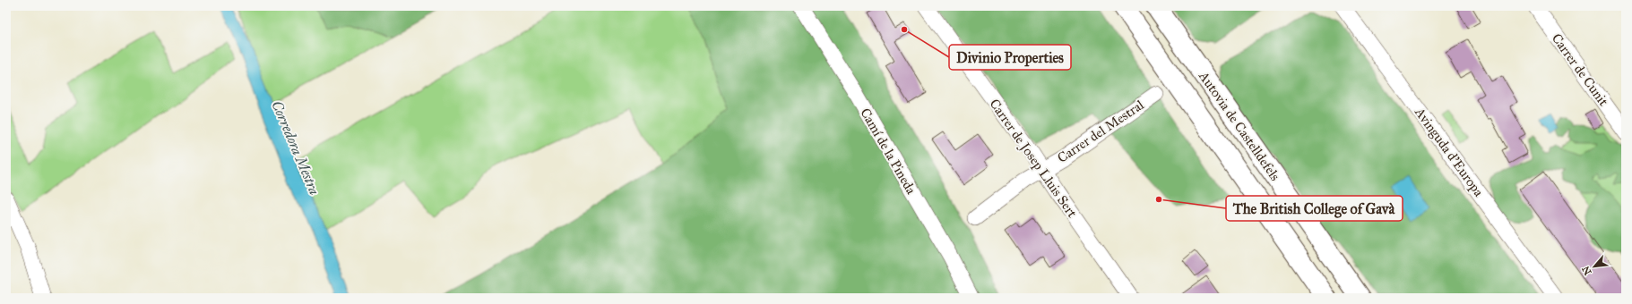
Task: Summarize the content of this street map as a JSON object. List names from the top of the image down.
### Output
{
  "streets": {
    "highway": ["Autovia de Castelldefels"],
    "street": [
      "Carrer de Cunit",
      "Carrer del Mestral",
      "Camí de la Pineda",
      "Avinguda d'Europa",
      "Carrer de Josep Lluis Sert"
    ]
  },
  "crossings": [
    ["Carrer del Mestral", "Carrer de Josep Lluis Sert"]
  ],
  "water": ["Corredora Mestra"],
  "places": ["Divinio Properties", "The British College of Gavà"],
  "north": "bottom left"
}
